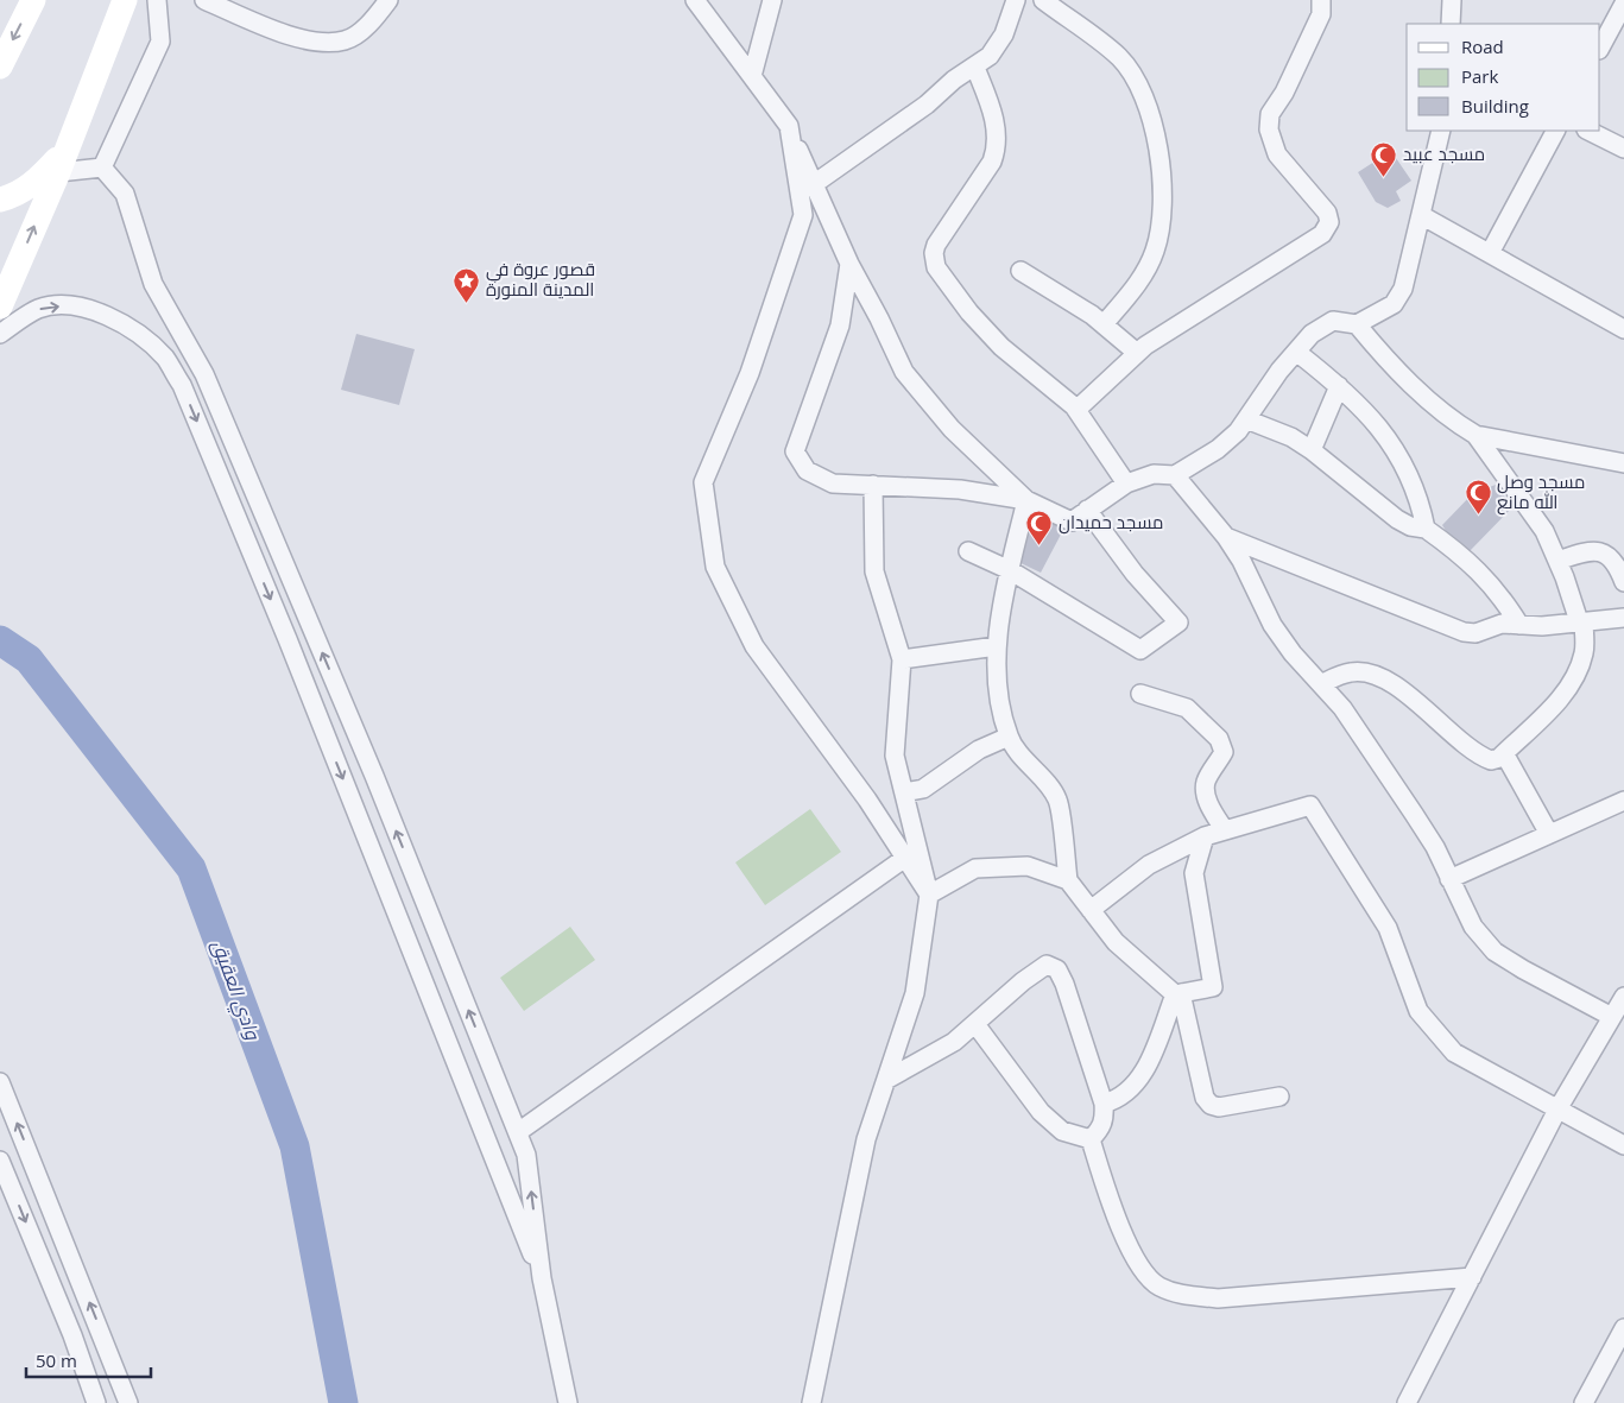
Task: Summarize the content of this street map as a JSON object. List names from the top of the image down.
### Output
{
  "water": ["وادي العقيق"],
  "places": {
    "mosque": ["مسجد عبيد", "مسجد وصل الله مانع", "مسجد حميدان"],
    "place": ["قصور عروة في المدينة المنورة"]
  },
  "legend": ["Road", "Park", "Building"],
  "scale_bar": "50 m"
}
